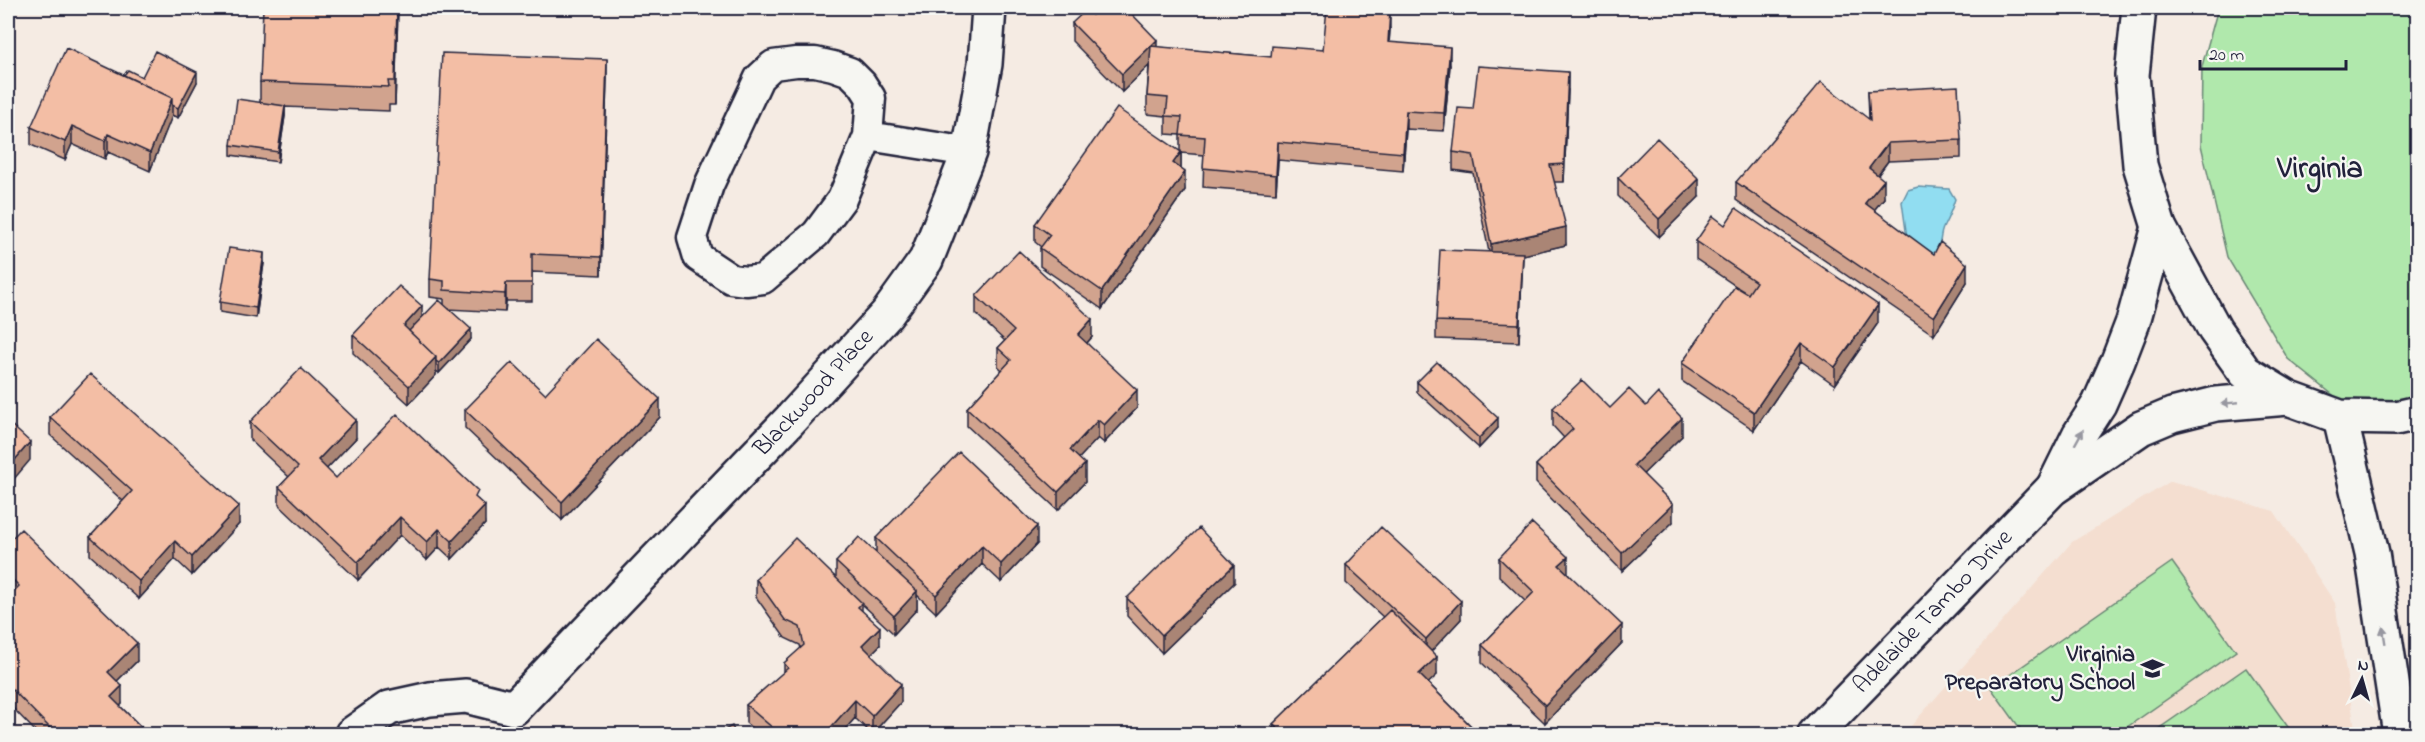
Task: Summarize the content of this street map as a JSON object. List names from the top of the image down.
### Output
{
  "streets": {
    "street": ["Blackwood Place", "Adelaide Tambo Drive"]
  },
  "districts": ["Virginia"],
  "places": {
    "school or university": ["Virginia Preparatory School"]
  },
  "scale_bar": "20 m",
  "north": "top"
}
